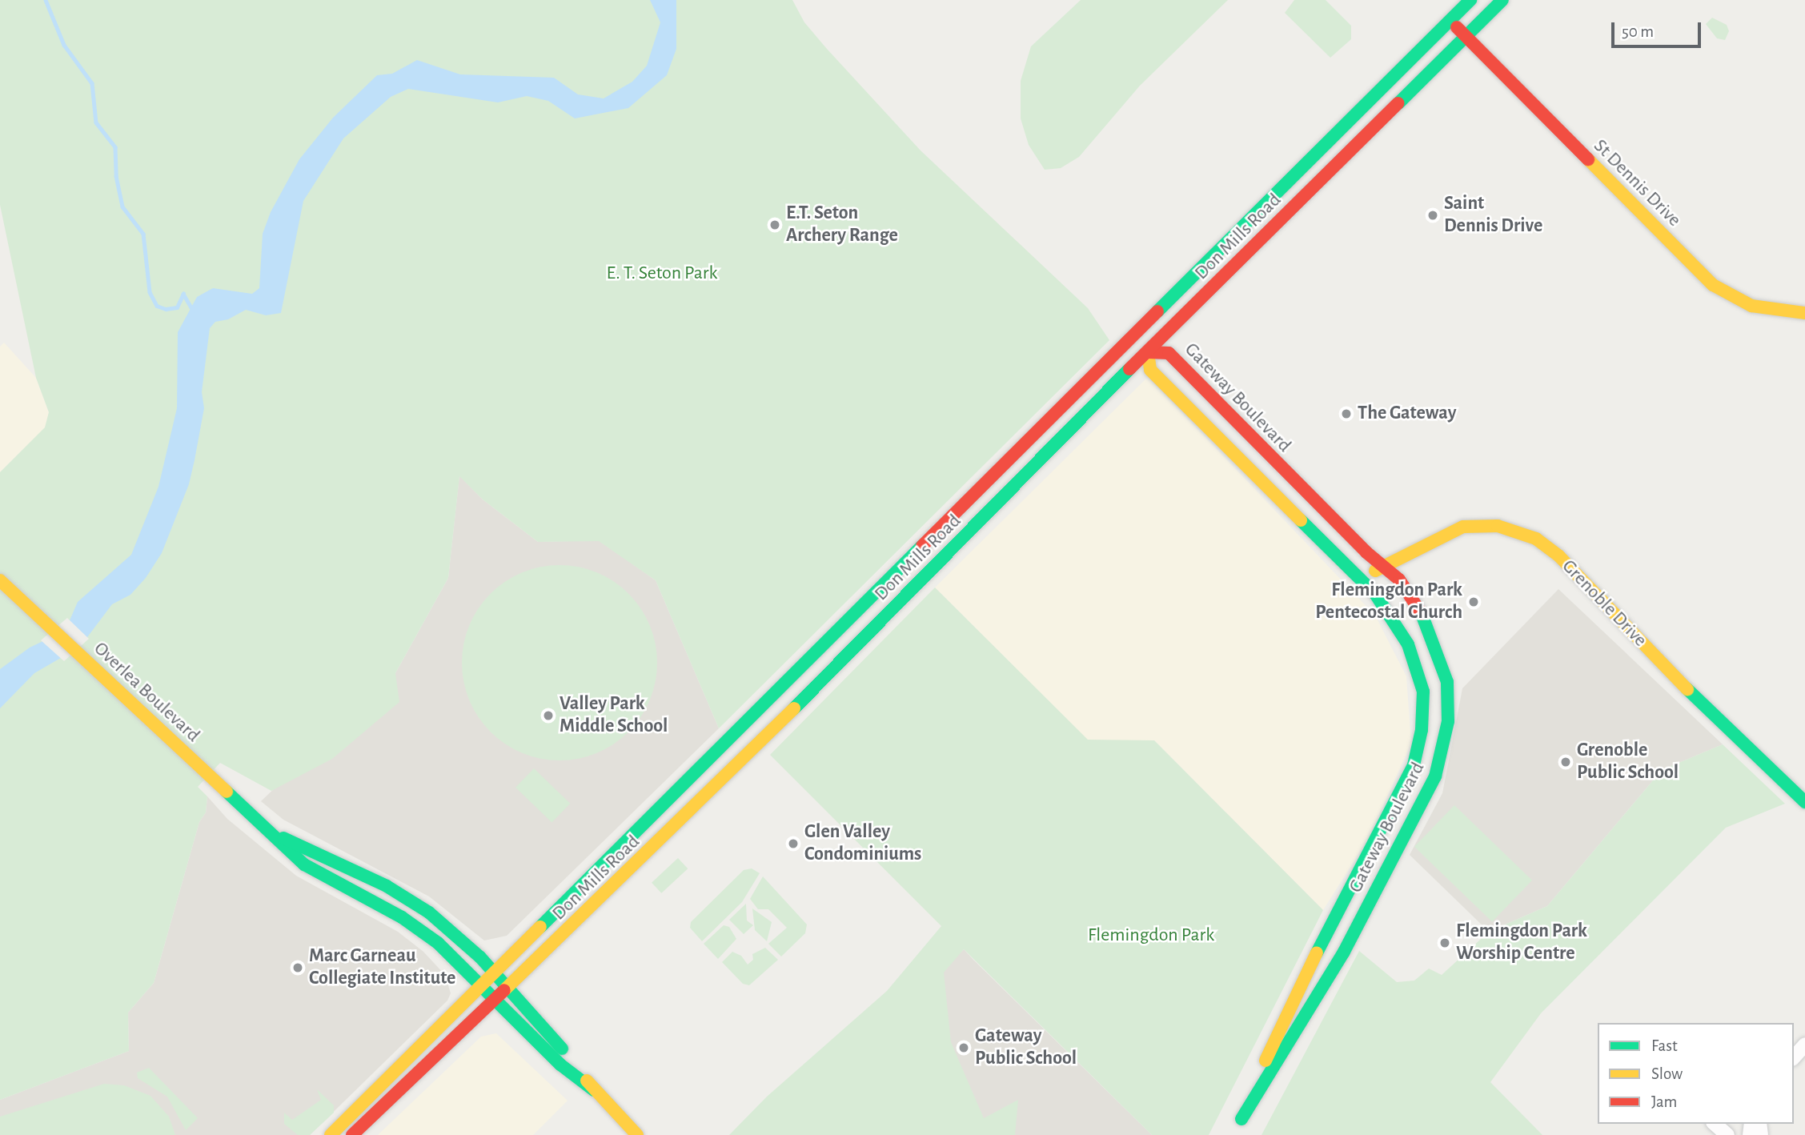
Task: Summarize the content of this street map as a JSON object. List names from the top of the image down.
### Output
{
  "streets": {
    "main road": [
      "St Dennis Drive",
      "Don Mills Road",
      "Gateway Boulevard",
      "Grenoble Drive",
      "Overlea Boulevard"
    ]
  },
  "crossings": [
    ["St Dennis Drive", "Don Mills Road"],
    ["Don Mills Road", "Gateway Boulevard"],
    ["Don Mills Road", "Overlea Boulevard"],
    ["Gateway Boulevard", "Grenoble Drive"]
  ],
  "parks": ["E. T. Seton Park", "Flemingdon Park"],
  "places": [
    "Saint Dennis Drive",
    "E.T. Seton Archery Range",
    "The Gateway",
    "Flemingdon Park Pentecostal Church",
    "Valley Park Middle School",
    "Grenoble Public School",
    "Glen Valley Condominiums",
    "Flemingdon Park Worship Centre",
    "Marc Garneau Collegiate Institute",
    "Gateway Public School"
  ],
  "legend": ["Fast", "Slow", "Jam"],
  "scale_bar": "50 m"
}
